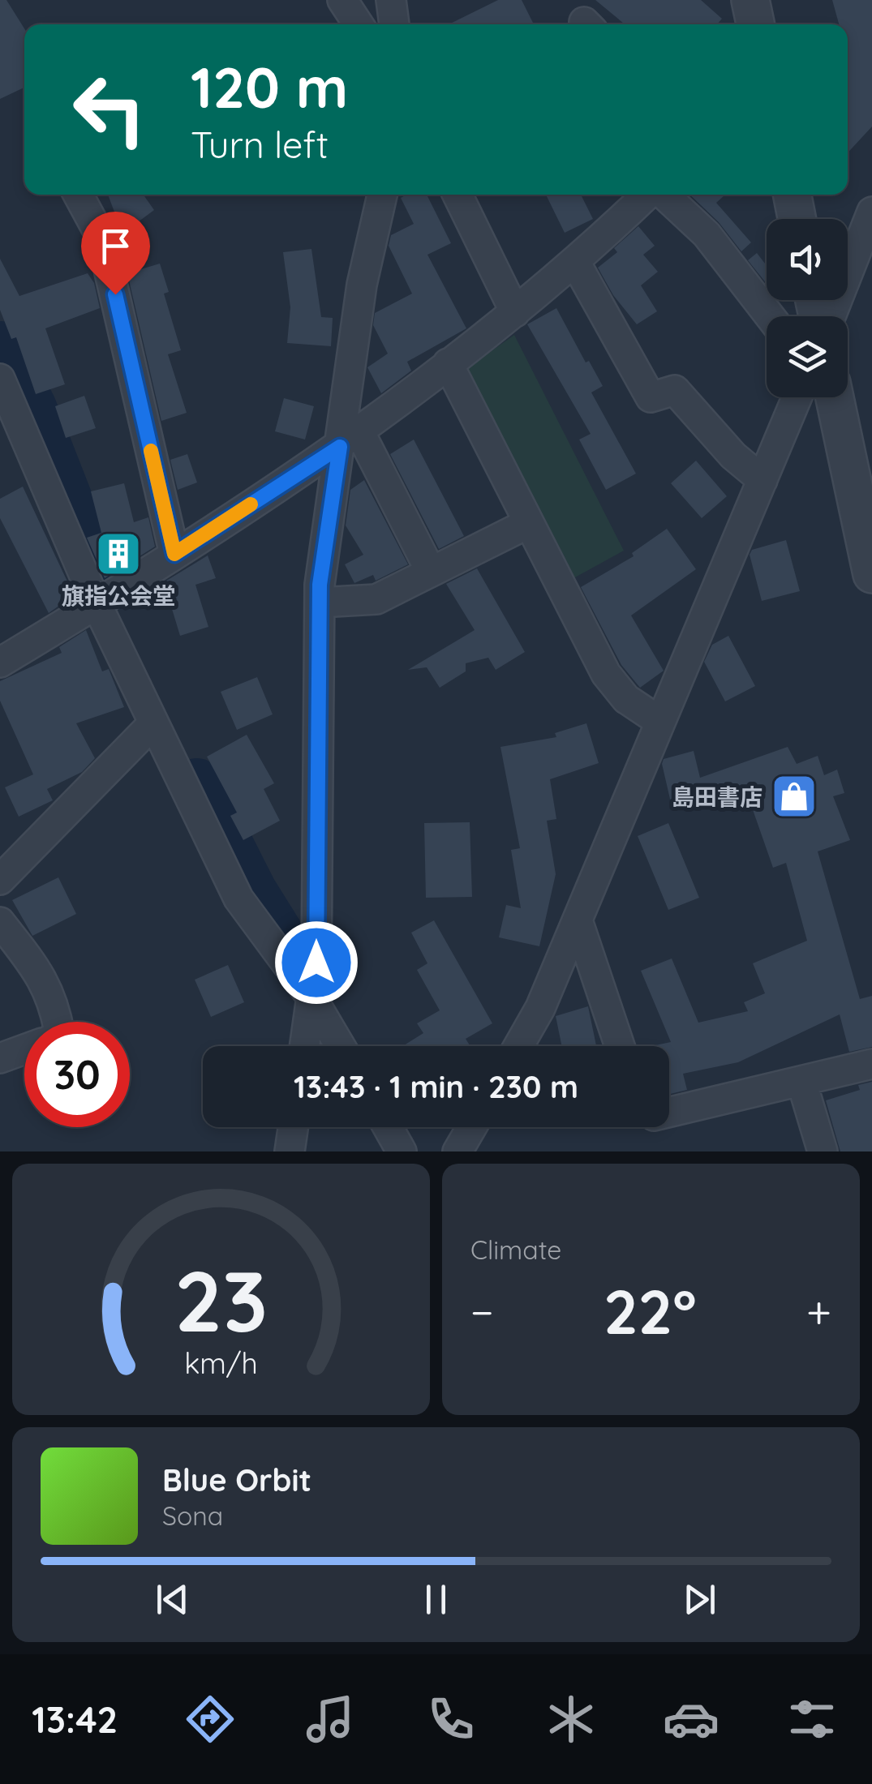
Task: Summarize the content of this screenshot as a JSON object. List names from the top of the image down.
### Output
{
  "places": {
    "building": ["旗指公会堂"],
    "shop": ["島田書店"]
  },
  "page": {
    "turn": ["120 m", "Turn left"],
    "limit": "30",
    "trip": "13:43 · 1 min · 230 m",
    "tile": "Climate",
    "heat": ["−", "22°", "+"],
    "song": ["Blue Orbit", "Sona"],
    "tabs": "13:42",
    "gauge": ["23", "km/h"]
  }
}
